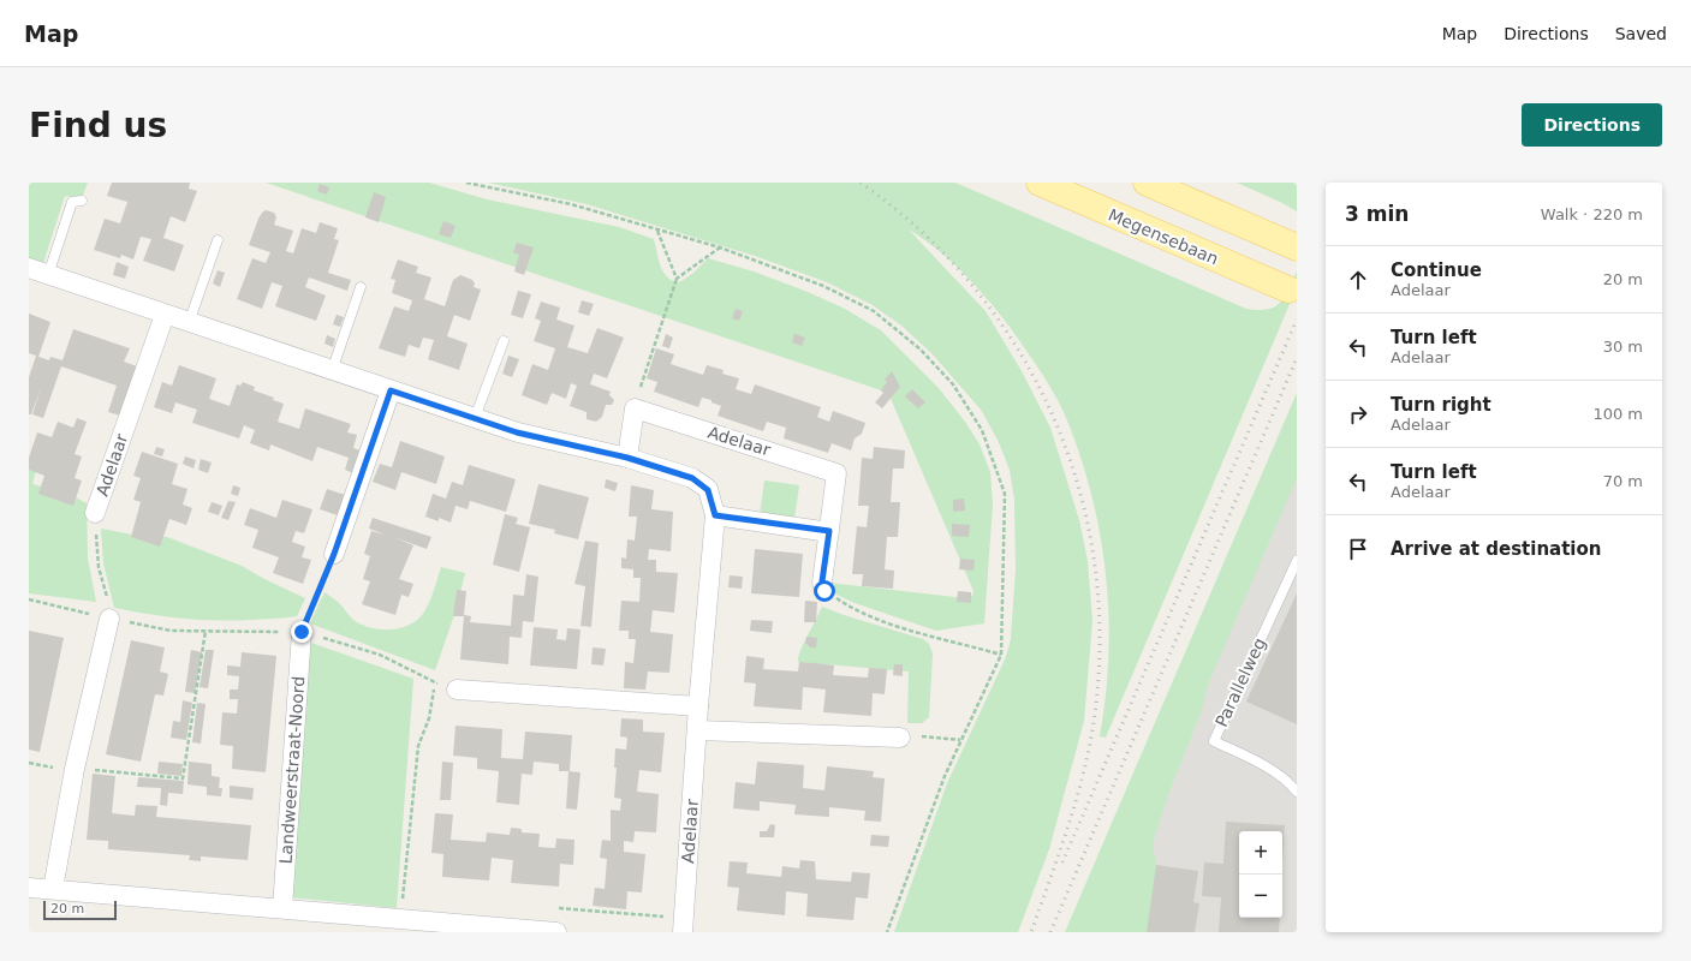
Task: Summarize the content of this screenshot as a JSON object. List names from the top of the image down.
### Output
{
  "streets": {
    "main road": ["Megensebaan"],
    "street": ["Adelaar", "Landweerstraat-Noord"],
    "lane": ["Parallelweg"]
  },
  "scale_bar": "20 m",
  "page": {
    "header": "Map",
    "nav": ["Map", "Directions", "Saved"],
    "buttons": "Directions",
    "title": "Find us",
    "heading": ["3 min", "Walk · 220 m"],
    "list": [
      ["Continue", "Adelaar", "20 m"],
      ["Turn left", "Adelaar", "30 m"],
      ["Turn right", "Adelaar", "100 m"],
      ["Turn left", "Adelaar", "70 m"],
      "Arrive at destination"
    ],
    "map_buttons": ["+", "−"],
    "scale": "20 m"
  }
}
